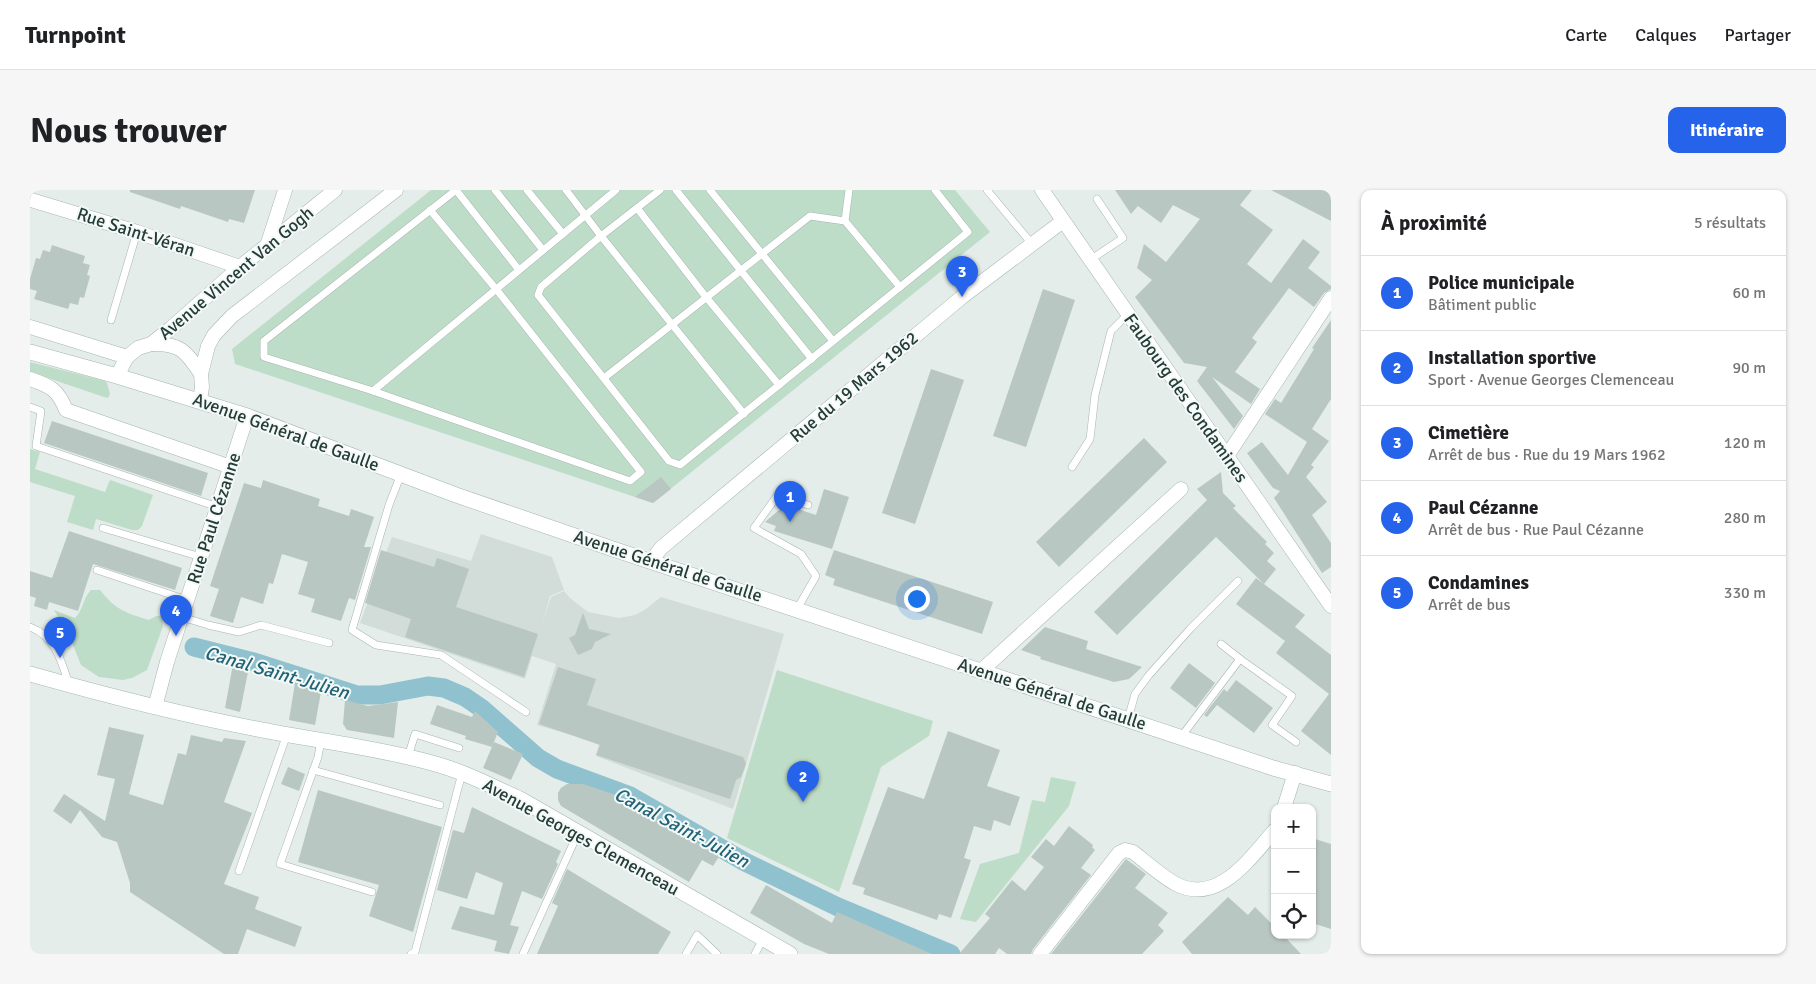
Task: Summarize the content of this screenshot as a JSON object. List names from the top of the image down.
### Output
{
  "streets": {
    "street": [
      "Rue Saint-Véran",
      "Avenue Vincent Van Gogh",
      "Rue du 19 Mars 1962",
      "Faubourg des Condamines",
      "Avenue Général de Gaulle",
      "Rue Paul Cézanne",
      "Avenue Georges Clemenceau"
    ]
  },
  "crossings": [
    ["Rue Saint-Véran", "Avenue Vincent Van Gogh"],
    ["Avenue Vincent Van Gogh", "Avenue Général de Gaulle"],
    ["Rue du 19 Mars 1962", "Faubourg des Condamines"],
    ["Rue du 19 Mars 1962", "Avenue Général de Gaulle"],
    ["Avenue Général de Gaulle", "Rue Paul Cézanne"],
    ["Rue Paul Cézanne", "Avenue Georges Clemenceau"]
  ],
  "water": ["Canal Saint-Julien"],
  "page": {
    "header": "Turnpoint",
    "nav": ["Carte", "Calques", "Partager"],
    "buttons": "Itinéraire",
    "title": "Nous trouver",
    "heading": ["À proximité", "5 résultats"],
    "list": [
      {
        "mark": "1",
        "name": "Police municipale",
        "note": "Bâtiment public",
        "value": "60 m"
      },
      {
        "mark": "2",
        "name": "Installation sportive",
        "note": "Sport · Avenue Georges Clemenceau",
        "value": "90 m"
      },
      {
        "mark": "3",
        "name": "Cimetière",
        "note": "Arrêt de bus · Rue du 19 Mars 1962",
        "value": "120 m"
      },
      {
        "mark": "4",
        "name": "Paul Cézanne",
        "note": "Arrêt de bus · Rue Paul Cézanne",
        "value": "280 m"
      },
      {
        "mark": "5",
        "name": "Condamines",
        "note": "Arrêt de bus",
        "value": "330 m"
      }
    ],
    "pins": [
      "3",
      "1",
      "4",
      "5",
      "2"
    ],
    "map_buttons": ["+", "−"]
  }
}
